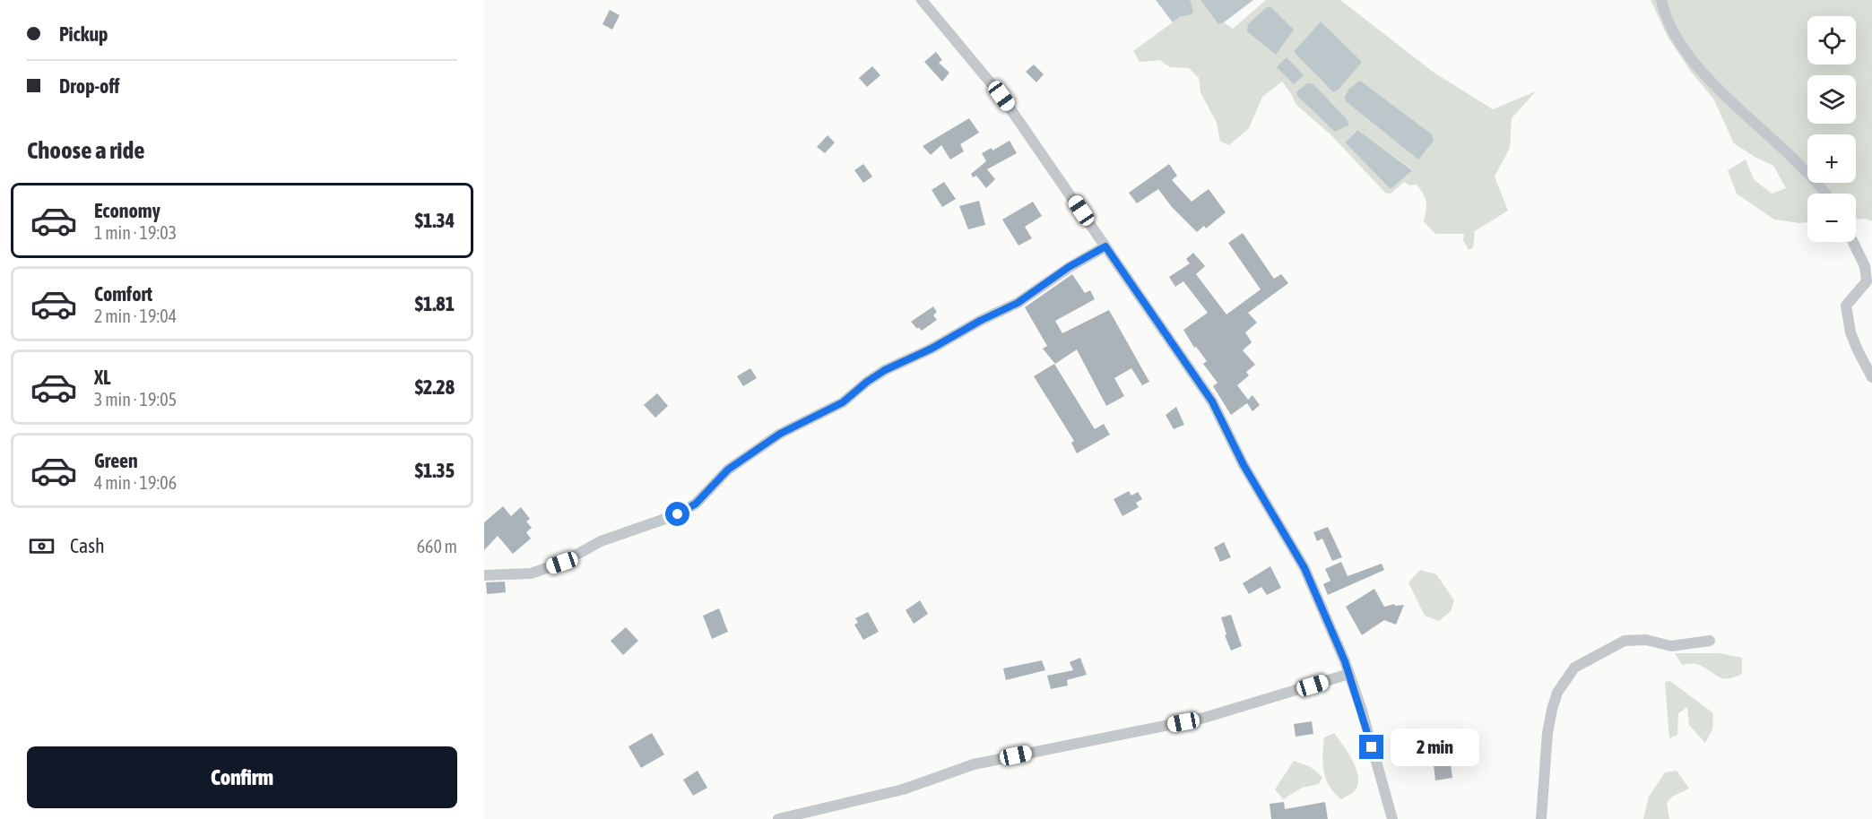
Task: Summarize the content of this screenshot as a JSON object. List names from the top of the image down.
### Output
{
  "page": {
    "banner": ["Pickup", "Drop-off"],
    "map_buttons": ["+", "−"],
    "heading": "Choose a ride",
    "list": [
      {
        "name": "Economy",
        "note": "1 min · 19:03",
        "value": "$1.34"
      },
      {
        "name": "Comfort",
        "note": "2 min · 19:04",
        "value": "$1.81"
      },
      {
        "name": "XL",
        "note": "3 min · 19:05",
        "value": "$2.28"
      },
      {
        "name": "Green",
        "note": "4 min · 19:06",
        "value": "$1.35"
      }
    ],
    "pay": ["Cash", "660 m"],
    "bubble": "2 min",
    "buttons": "Confirm"
  }
}
